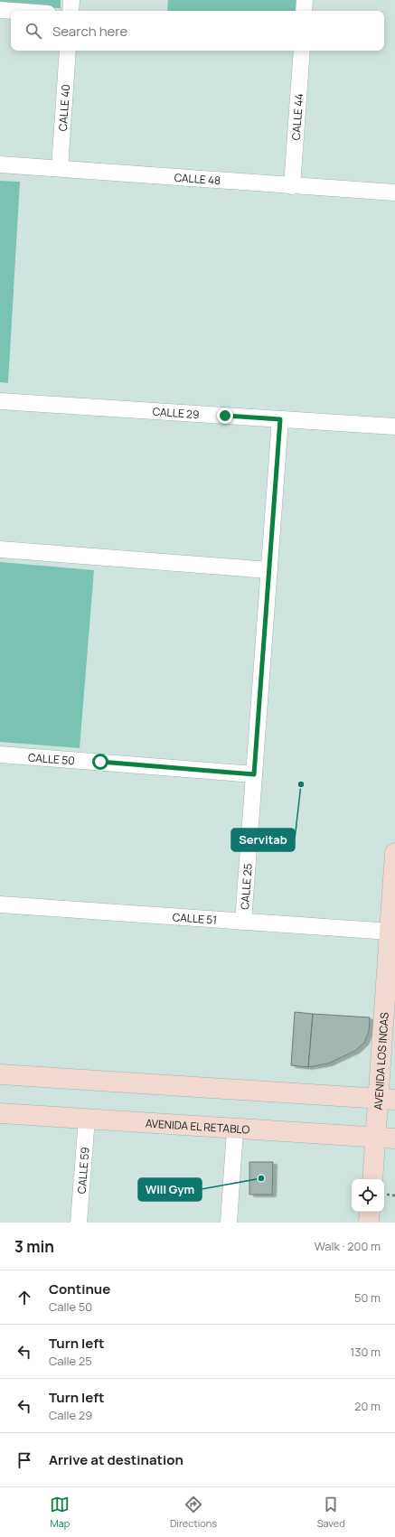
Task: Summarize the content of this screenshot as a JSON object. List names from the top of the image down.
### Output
{
  "streets": {
    "main road": ["AVENIDA LOS INCAS", "AVENIDA EL RETABLO"],
    "street": [
      "CALLE 40",
      "CALLE 44",
      "CALLE 48",
      "CALLE 29",
      "CALLE 50",
      "CALLE 25",
      "CALLE 51",
      "CALLE 59"
    ]
  },
  "crossings": [
    ["CALLE 40", "CALLE 48"],
    ["CALLE 44", "CALLE 48"],
    ["CALLE 29", "CALLE 25"],
    ["CALLE 50", "CALLE 25"],
    ["CALLE 25", "CALLE 51"],
    ["CALLE 51", "AVENIDA LOS INCAS"],
    ["AVENIDA LOS INCAS", "AVENIDA EL RETABLO"],
    ["AVENIDA EL RETABLO", "CALLE 59"]
  ],
  "places": ["Servitab", "Will Gym"],
  "page": {
    "search": "Search here",
    "heading": ["3 min", "Walk · 200 m"],
    "list": [
      ["Continue", "Calle 50", "50 m"],
      ["Turn left", "Calle 25", "130 m"],
      ["Turn left", "Calle 29", "20 m"],
      "Arrive at destination"
    ],
    "nav": ["Map", "Directions", "Saved"]
  }
}
